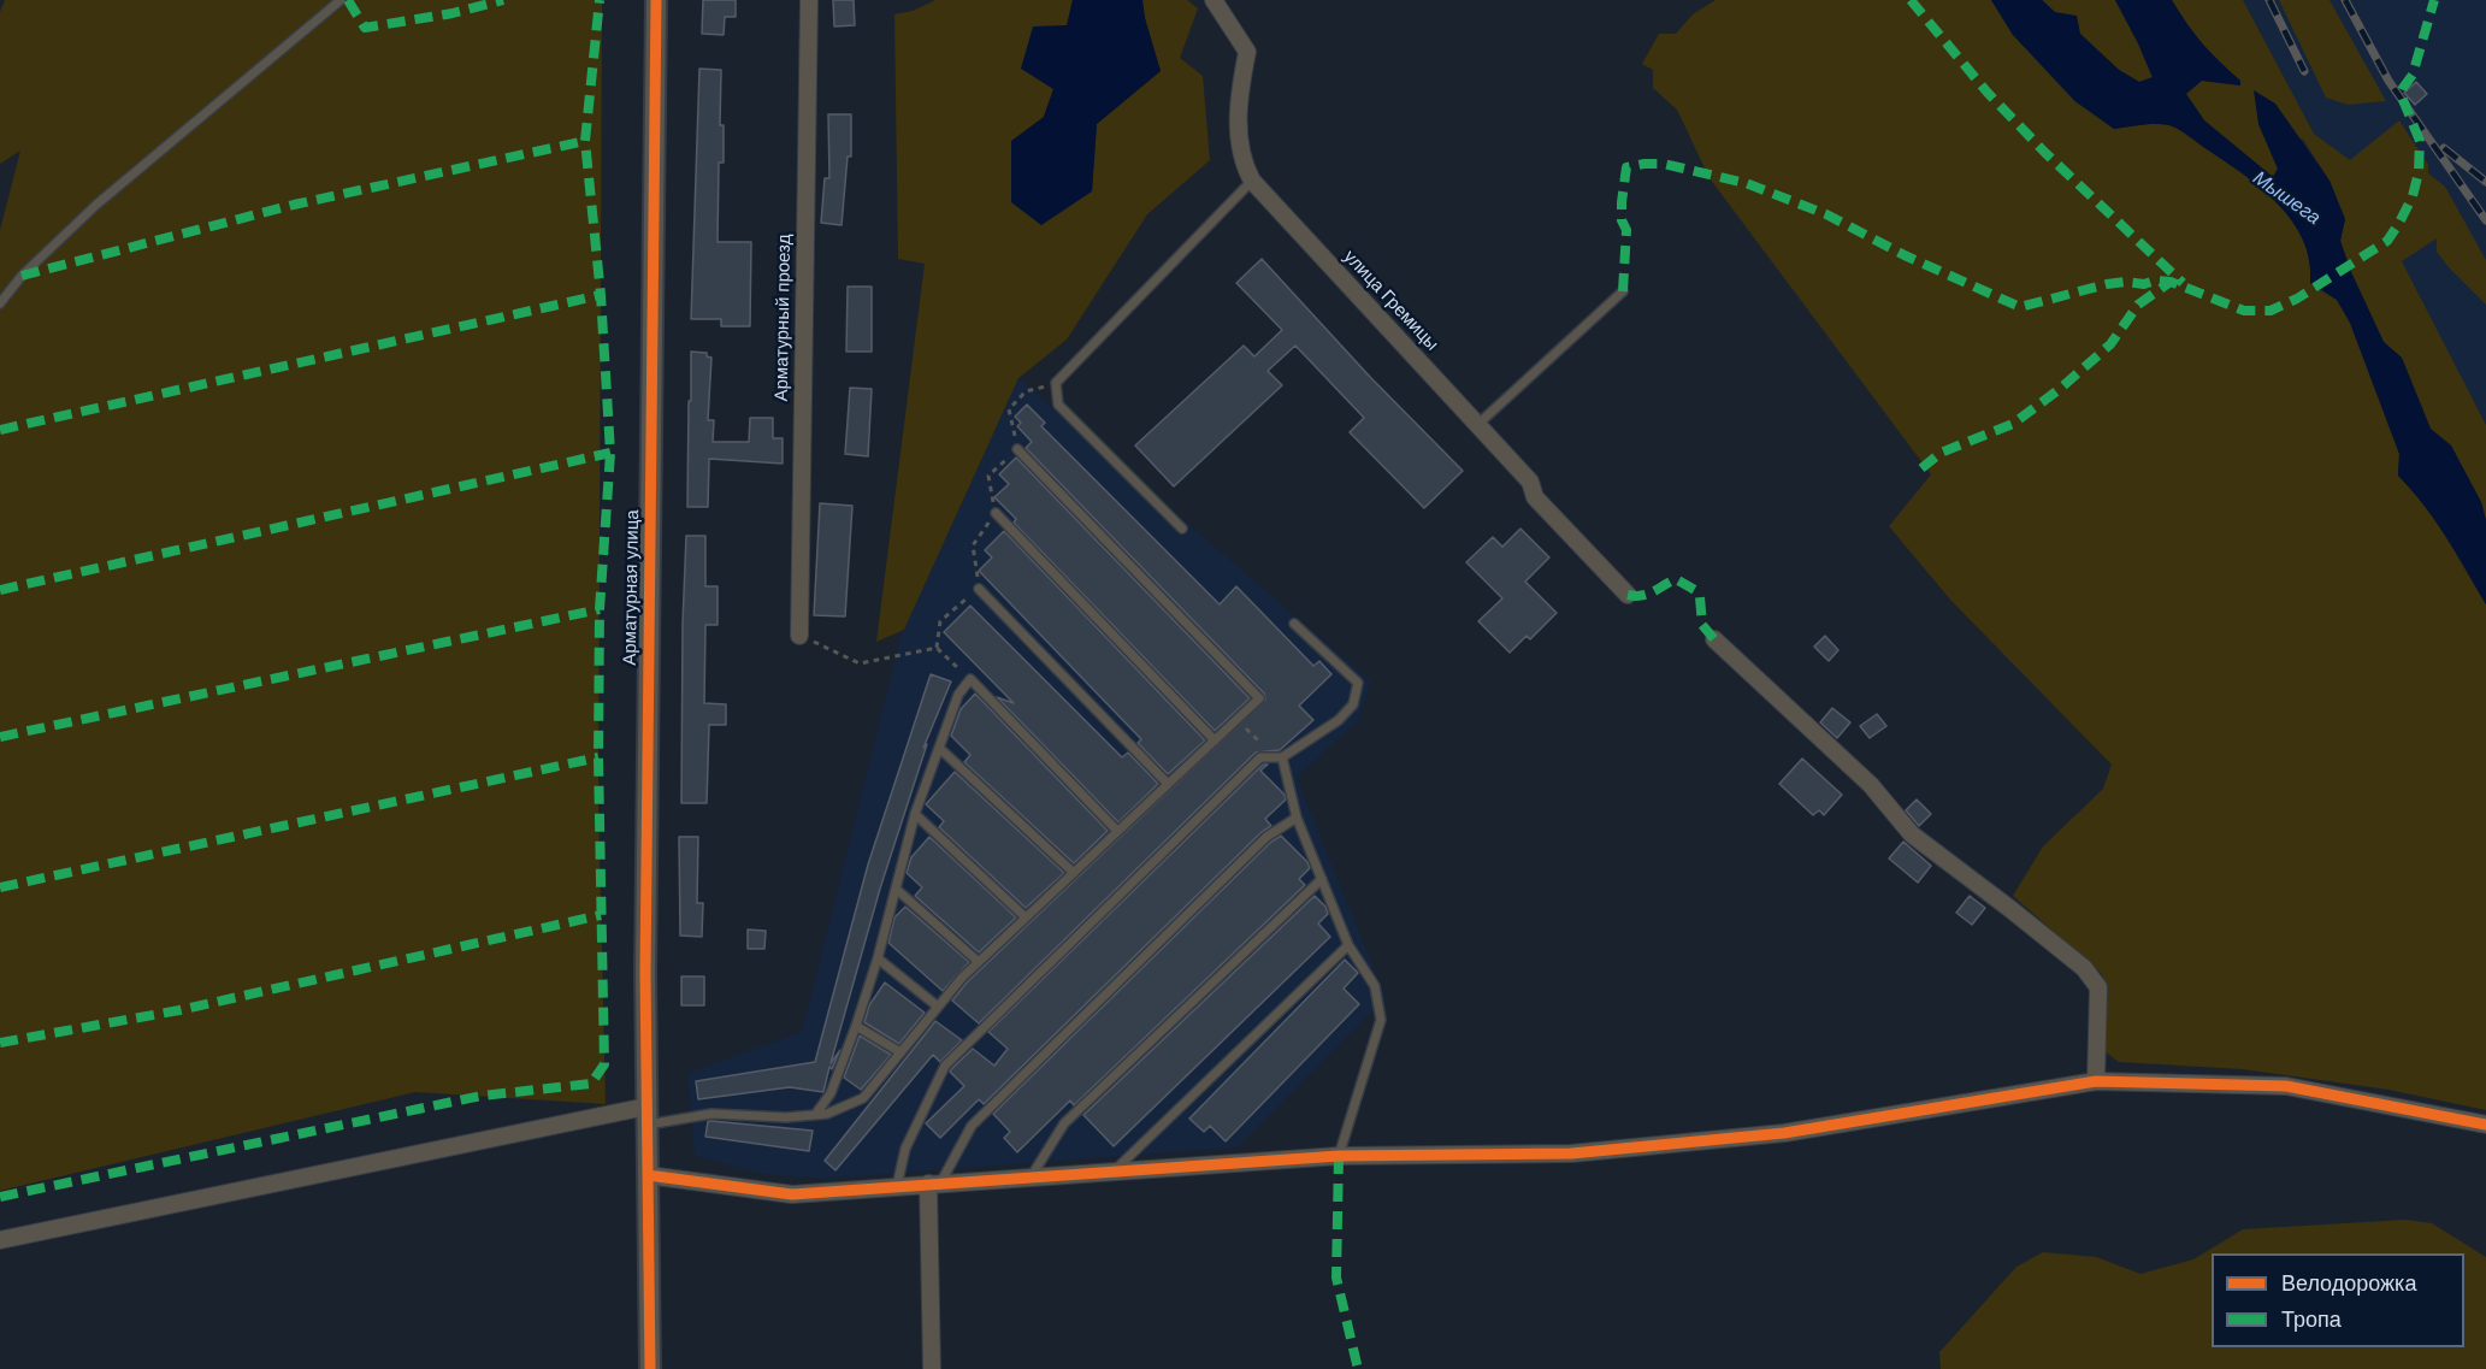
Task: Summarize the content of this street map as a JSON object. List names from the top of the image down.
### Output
{
  "streets": {
    "street": ["улица Гремицы", "Арматурный проезд", "Арматурная улица"]
  },
  "water": ["Мышега"],
  "legend": ["Велодорожка", "Тропа"]
}
